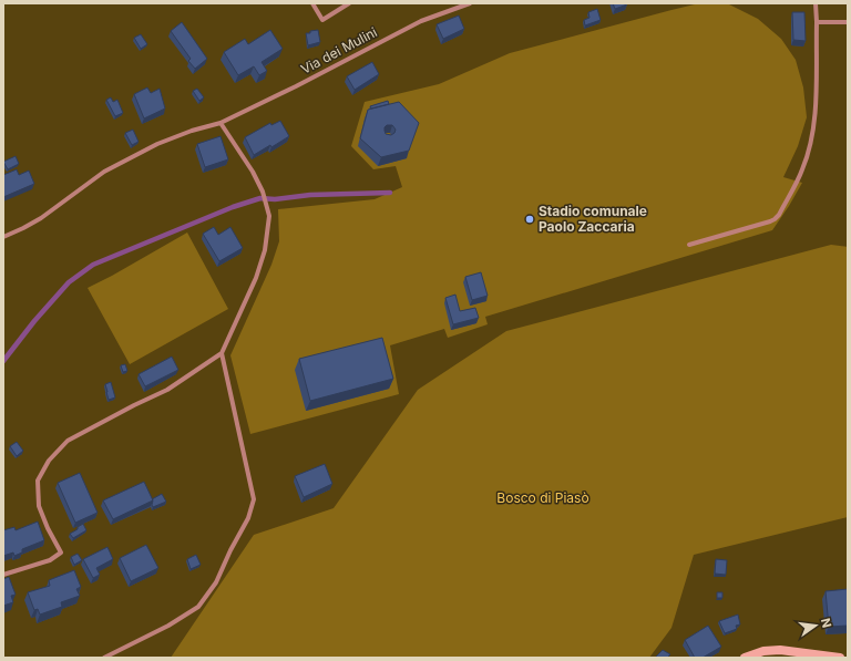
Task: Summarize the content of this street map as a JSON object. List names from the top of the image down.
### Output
{
  "streets": {
    "street": ["Via dei Mulini"]
  },
  "parks": ["Bosco di Piasò"],
  "places": ["Stadio comunale Paolo Zaccaria"],
  "north": "right"
}
